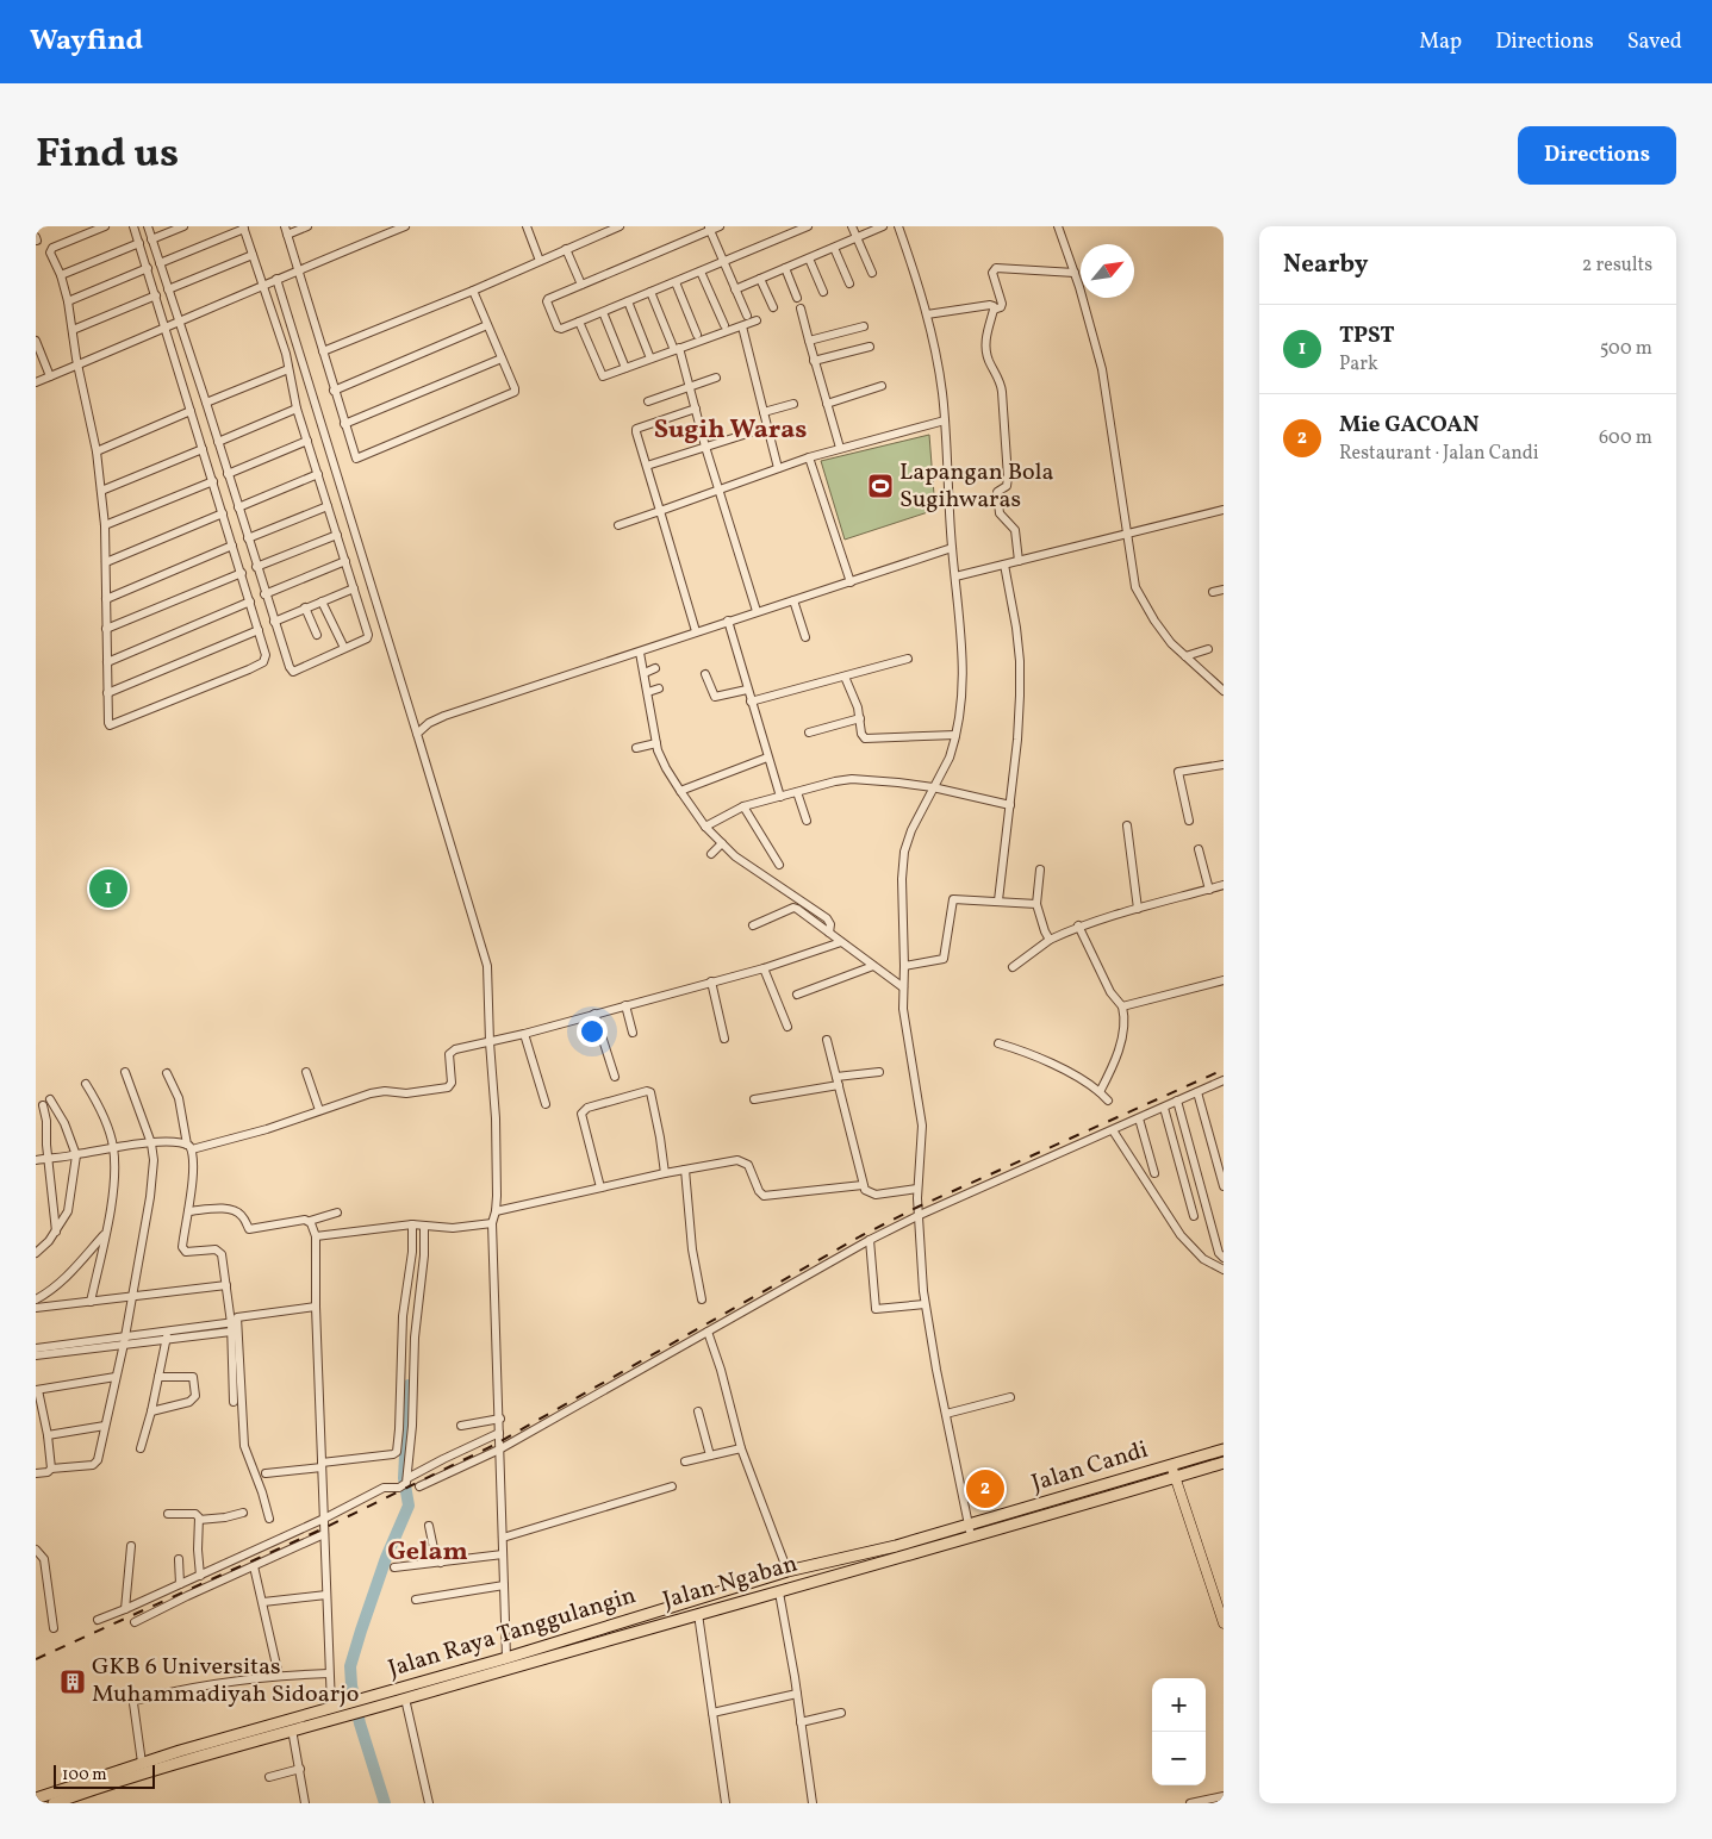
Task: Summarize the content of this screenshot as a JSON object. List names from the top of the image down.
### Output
{
  "streets": {
    "highway": ["Jalan Candi", "Jalan Ngaban", "Jalan Raya Tanggulangin"]
  },
  "crossings": [
    ["Jalan Candi", "Jalan Ngaban"],
    ["Jalan Candi", "Jalan Raya Tanggulangin"],
    ["Jalan Ngaban", "Jalan Raya Tanggulangin"]
  ],
  "districts": ["Sugih Waras", "Gelam"],
  "places": {
    "sports": ["Lapangan Bola Sugihwaras"],
    "building": ["GKB 6 Universitas Muhammadiyah Sidoarjo"]
  },
  "scale_bar": "100 m",
  "north": "top right",
  "page": {
    "header": "Wayfind",
    "nav": ["Map", "Directions", "Saved"],
    "title": "Find us",
    "buttons": "Directions",
    "heading": ["Nearby", "2 results"],
    "list": [
      {
        "mark": "1",
        "name": "TPST",
        "note": "Park",
        "value": "500 m"
      },
      {
        "mark": "2",
        "name": "Mie GACOAN",
        "note": "Restaurant · Jalan Candi",
        "value": "600 m"
      }
    ],
    "pins": ["1", "2"],
    "map_buttons": ["+", "−"],
    "scale": "100 m"
  }
}
